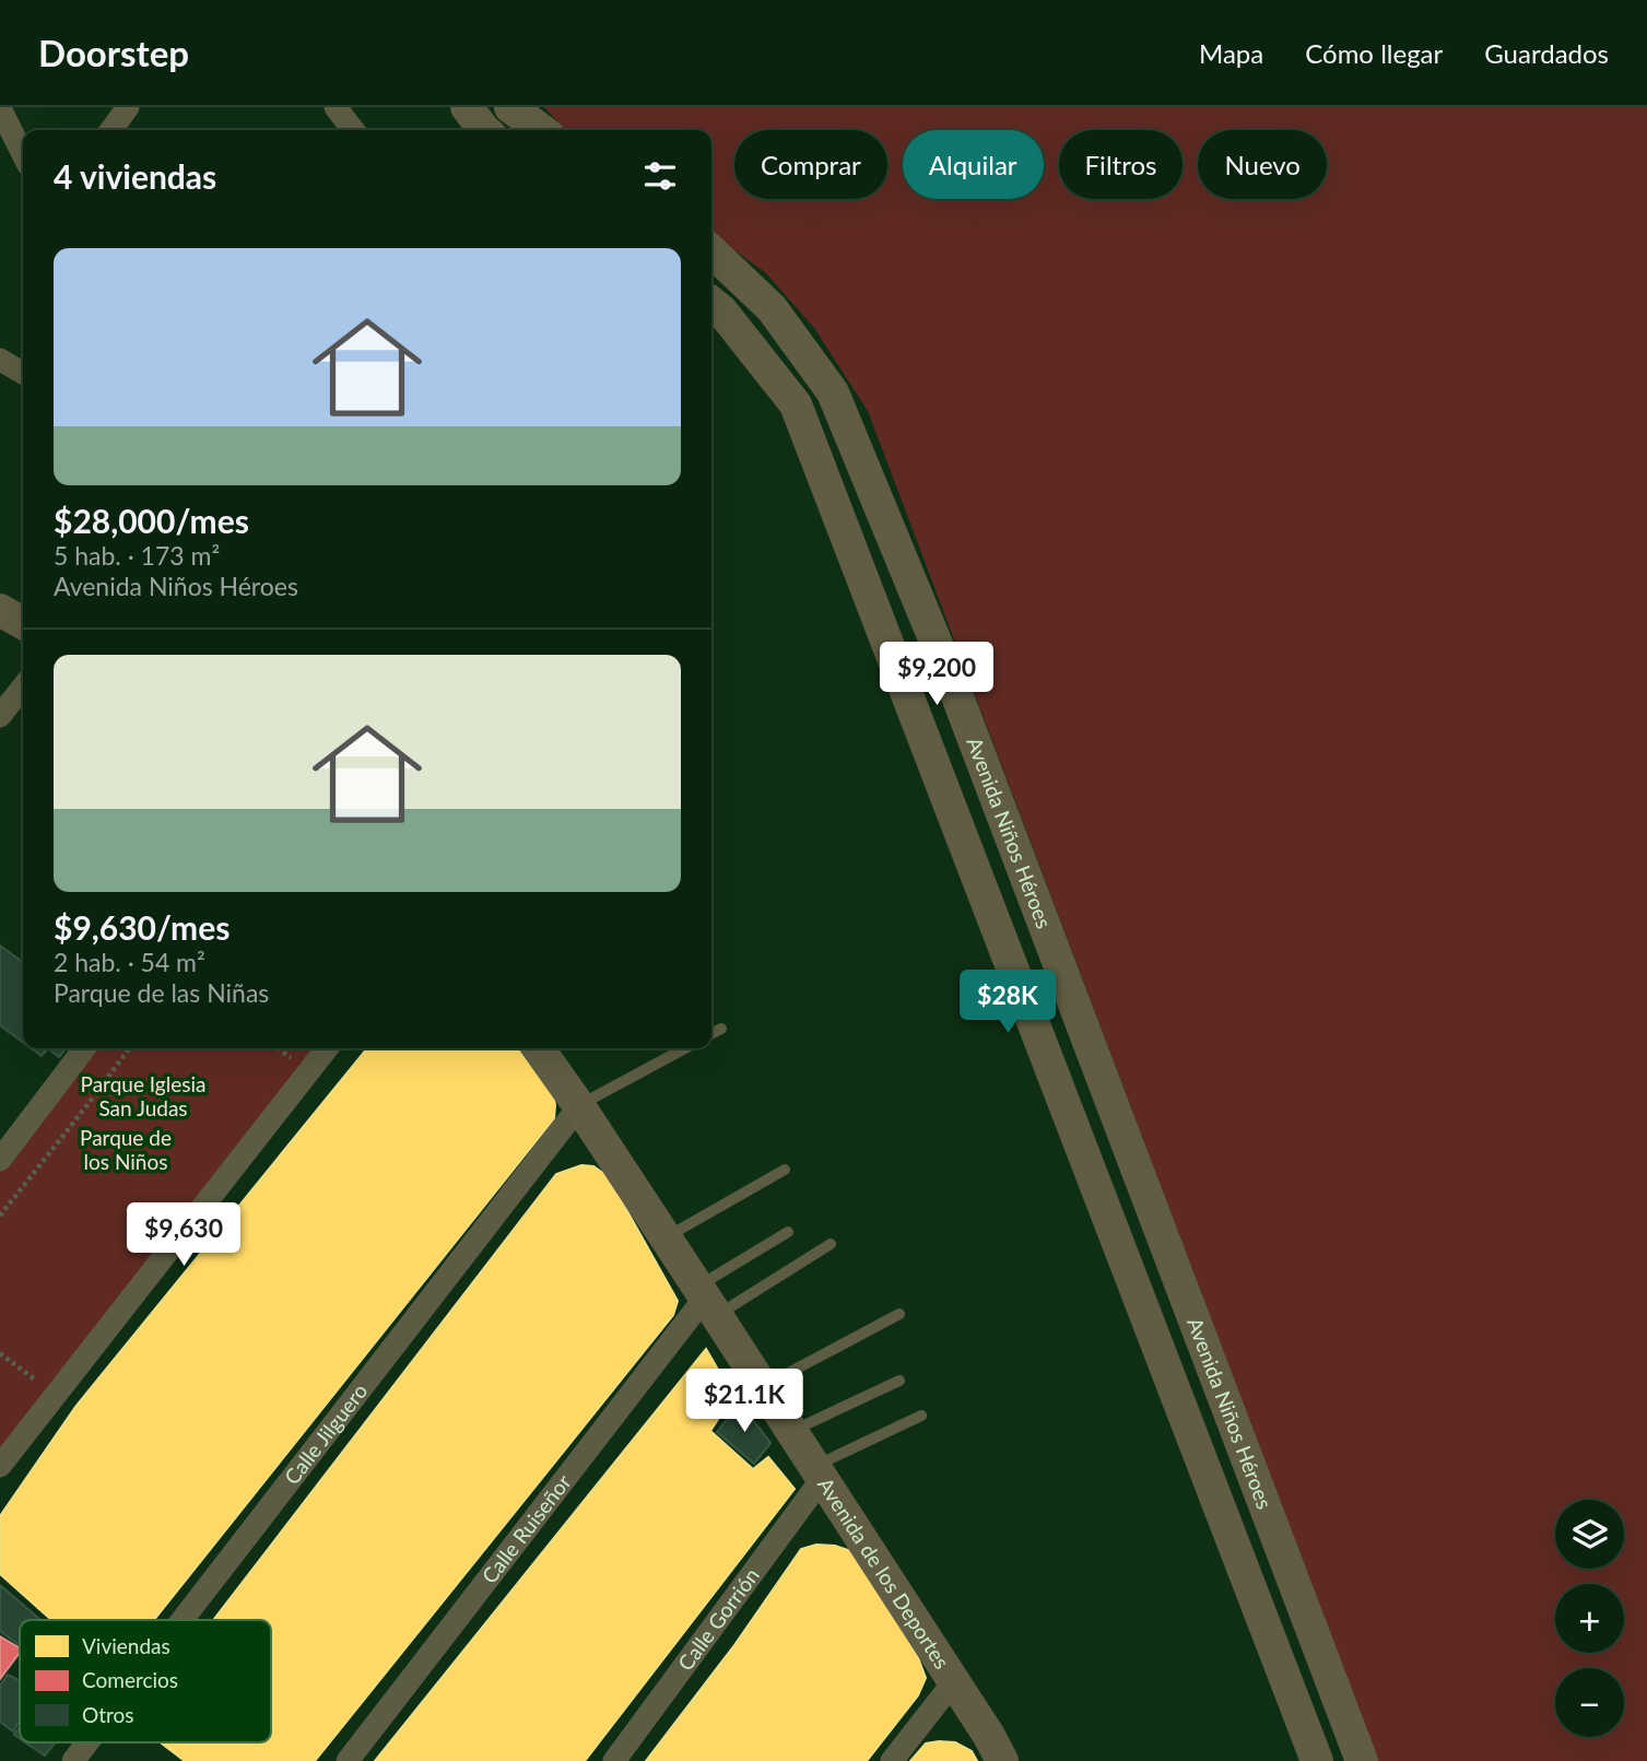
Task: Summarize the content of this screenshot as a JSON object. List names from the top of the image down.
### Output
{
  "streets": {
    "main road": ["Avenida Niños Héroes", "Avenida de los Deportes"],
    "street": ["Calle Jilguero", "Calle Ruiseñor", "Calle Gorrión"]
  },
  "crossings": [
    ["Calle Jilguero", "Avenida de los Deportes"],
    ["Calle Ruiseñor", "Avenida de los Deportes"],
    ["Avenida de los Deportes", "Calle Gorrión"]
  ],
  "parks": ["Parque Iglesia San Judas", "Parque de los Niños"],
  "legend": ["Viviendas", "Comercios", "Otros"],
  "page": {
    "header": "Doorstep",
    "nav": ["Mapa", "Cómo llegar", "Guardados"],
    "chip": [
      "Comprar",
      "Alquilar",
      "Filtros",
      "Nuevo"
    ],
    "heading": "4 viviendas",
    "list": [
      {
        "name": "$28,000/mes",
        "note": "5 hab. · 173 m² · Avenida Niños Héroes"
      },
      {
        "name": "$9,630/mes",
        "note": "2 hab. · 54 m² · Parque de las Niñas"
      }
    ],
    "price": [
      "$9,200",
      "$28K",
      "$9,630",
      "$21.1K"
    ],
    "map_buttons": ["+", "−"]
  }
}
